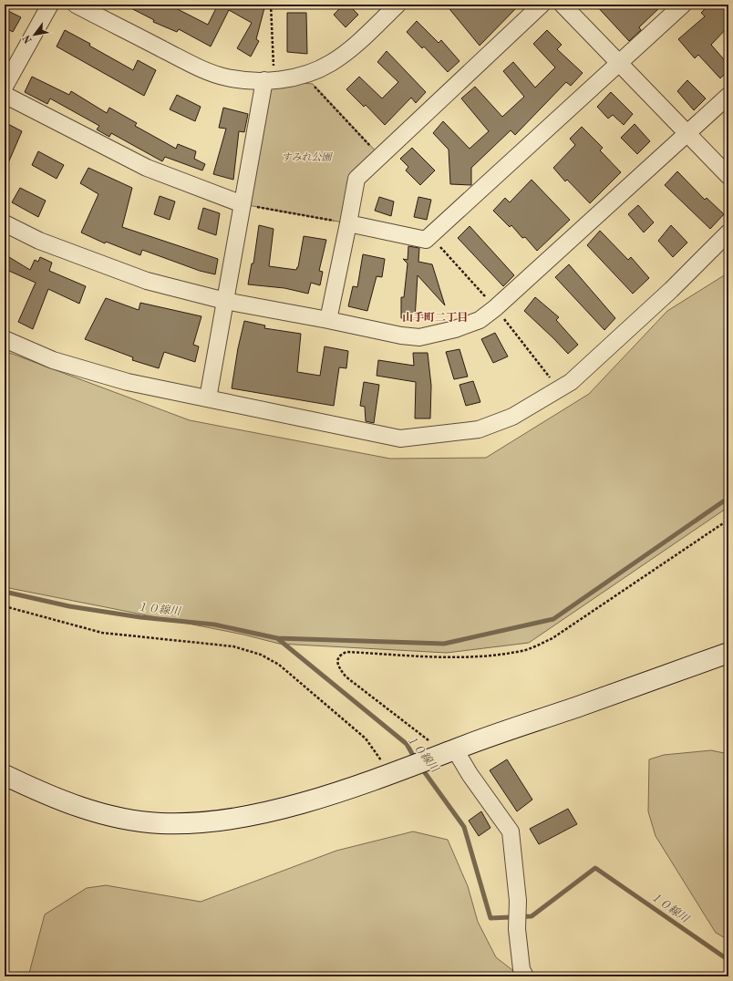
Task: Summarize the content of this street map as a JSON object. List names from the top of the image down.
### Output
{
  "districts": ["山手町二丁目"],
  "water": ["１０線川"],
  "parks": ["すみれ公園"],
  "north": "bottom left"
}
